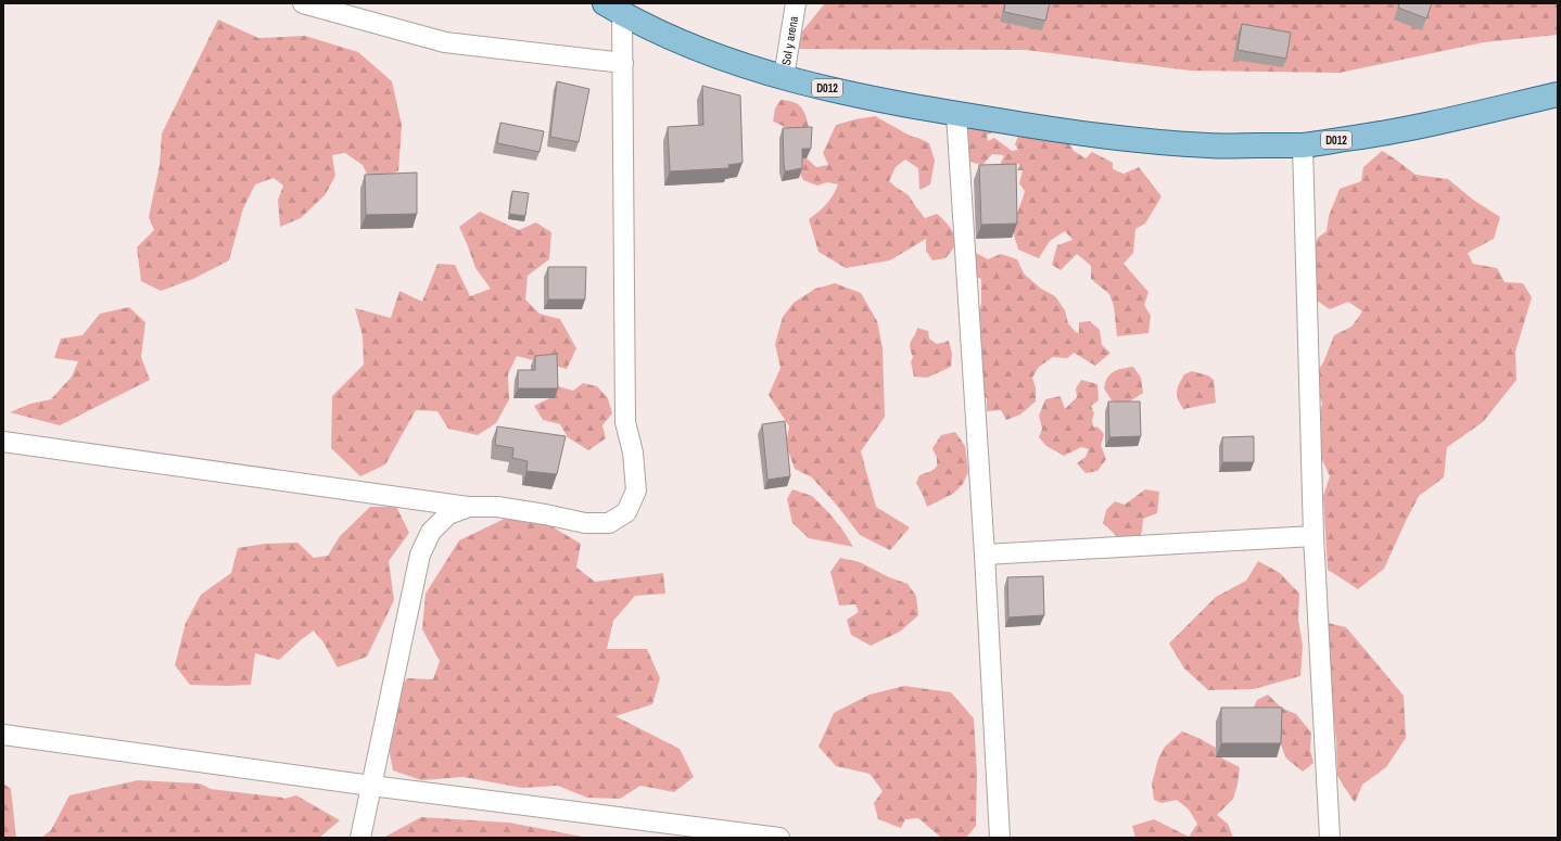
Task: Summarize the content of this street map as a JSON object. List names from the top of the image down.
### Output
{
  "streets": {
    "main road": ["D012"],
    "street": ["Sol y arena"]
  },
  "crossings": [
    ["Sol y arena", "D012"]
  ]
}
